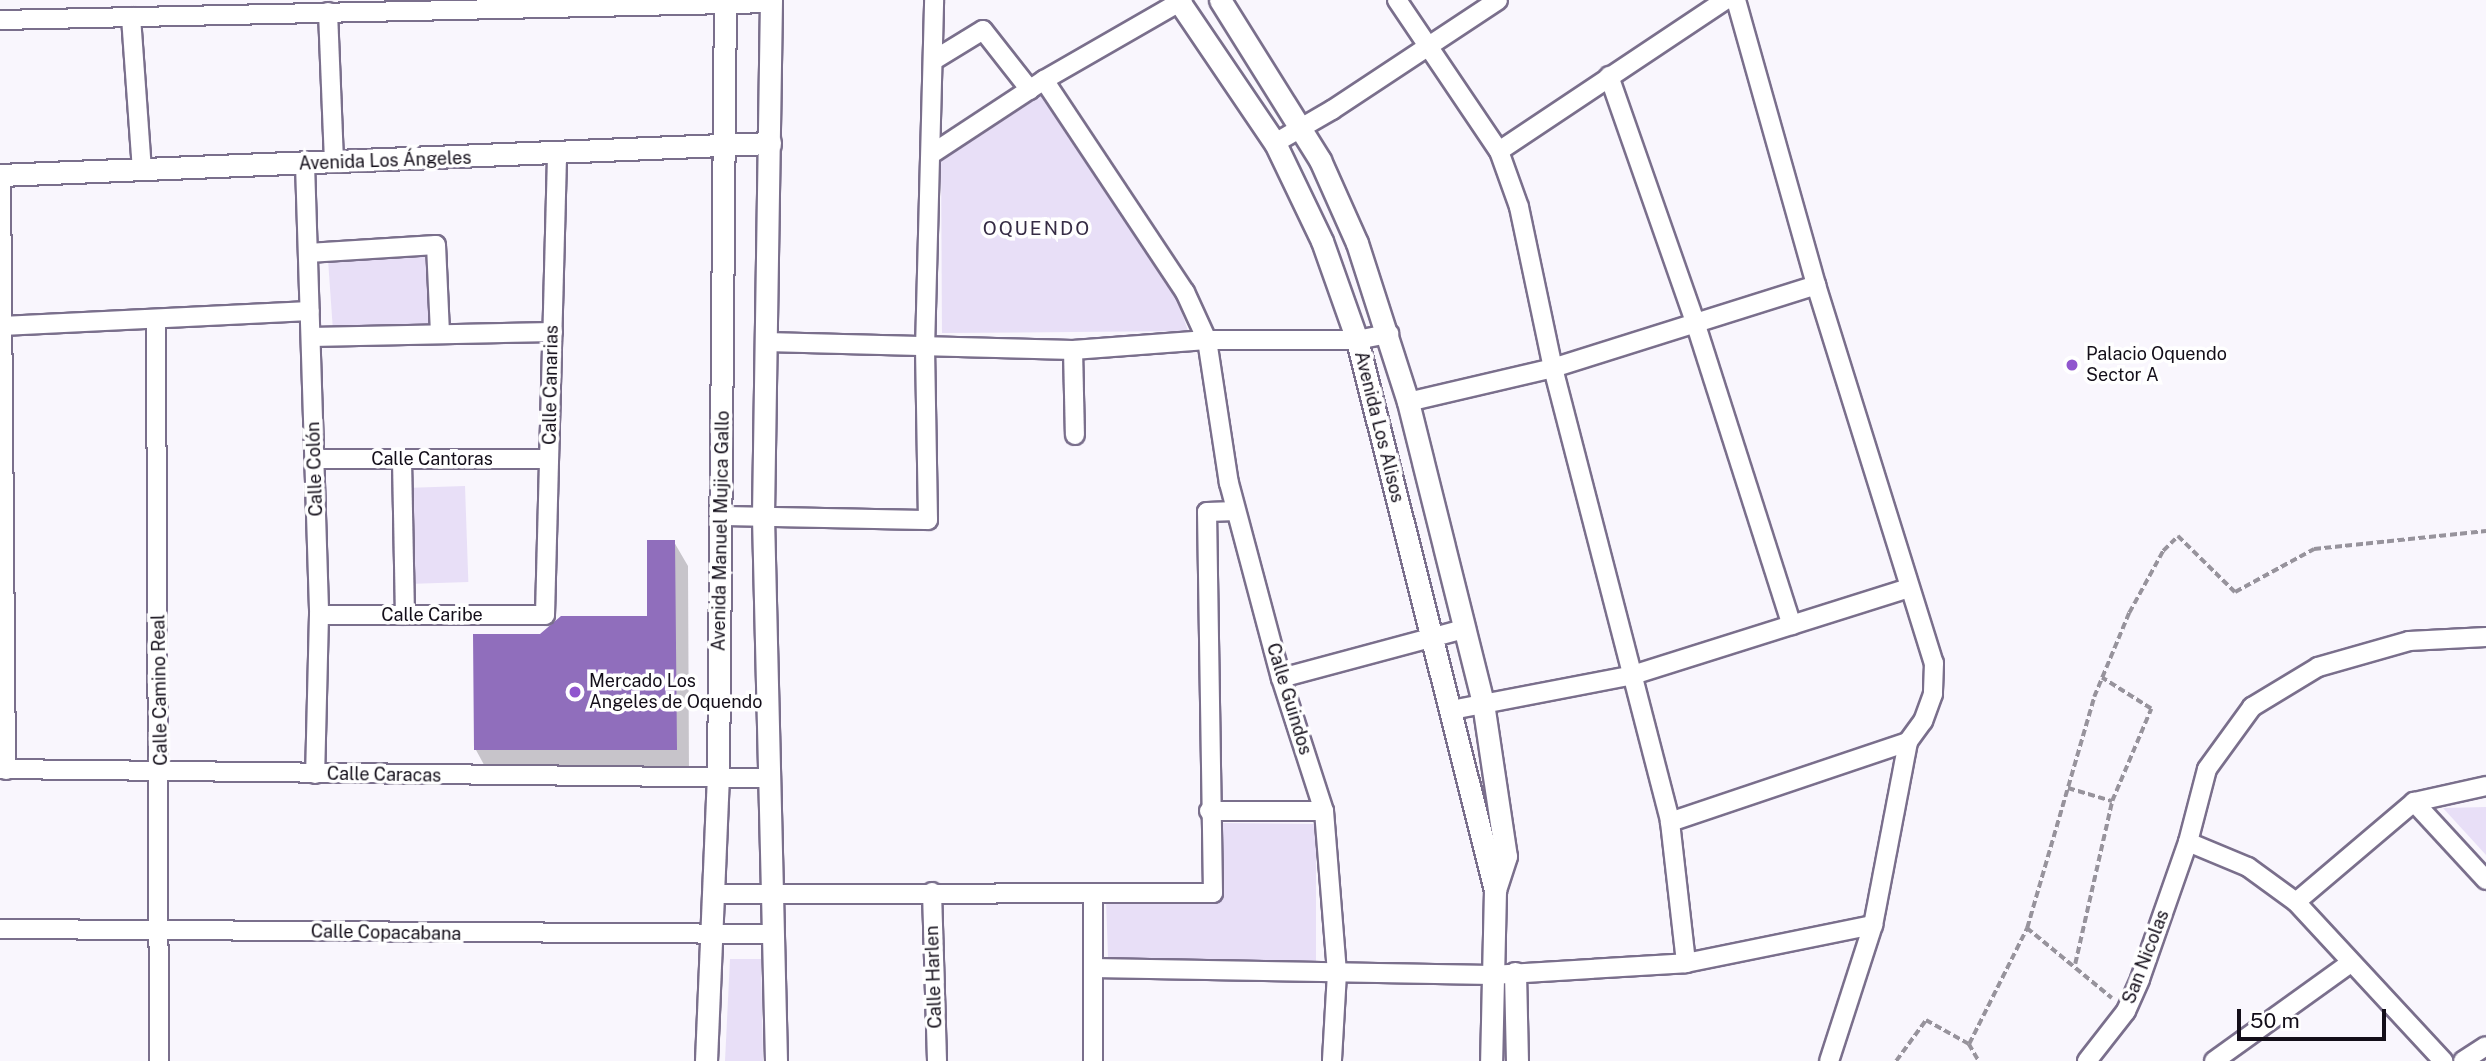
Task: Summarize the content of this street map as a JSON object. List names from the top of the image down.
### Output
{
  "streets": {
    "street": [
      "Avenida Los Ángeles",
      "Calle Canarias",
      "Avenida Los Alisos",
      "Calle Cantoras",
      "Calle Colón",
      "Avenida Manuel Mujica Gallo",
      "Calle Caribe",
      "Calle Camino Real",
      "Calle Guindos",
      "Calle Caracas",
      "Calle Copacabana",
      "San Nicolas",
      "Calle Harlen"
    ]
  },
  "crossings": [
    ["Avenida Los Ángeles", "Calle Canarias"],
    ["Avenida Los Ángeles", "Calle Colón"],
    ["Avenida Los Ángeles", "Avenida Manuel Mujica Gallo"],
    ["Calle Canarias", "Calle Cantoras"],
    ["Calle Canarias", "Calle Caribe"],
    ["Calle Cantoras", "Calle Colón"],
    ["Calle Colón", "Calle Caribe"],
    ["Calle Colón", "Calle Caracas"],
    ["Avenida Manuel Mujica Gallo", "Calle Caracas"],
    ["Avenida Manuel Mujica Gallo", "Calle Copacabana"],
    ["Calle Camino Real", "Calle Caracas"],
    ["Calle Camino Real", "Calle Copacabana"]
  ],
  "districts": ["OQUENDO"],
  "places": ["Palacio Oquendo Sector A", "Mercado Los Angeles de Oquendo"],
  "scale_bar": "50 m"
}
